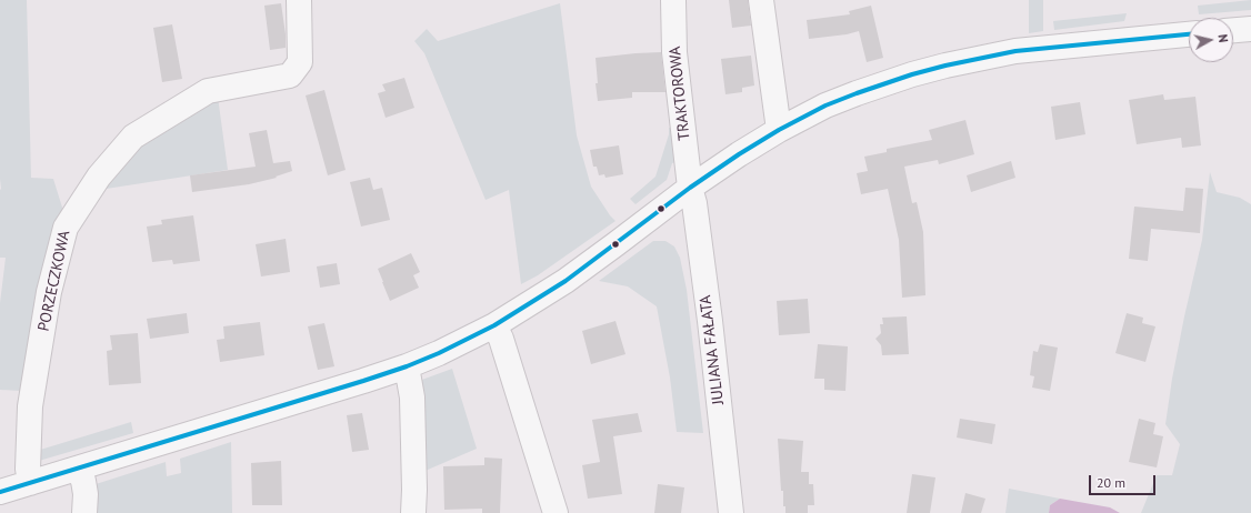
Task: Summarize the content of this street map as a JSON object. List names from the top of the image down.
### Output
{
  "streets": {
    "street": ["TRAKTOROWA", "PORZECZKOWA", "JULIANA FAŁATA"]
  },
  "crossings": [
    ["TRAKTOROWA", "JULIANA FAŁATA"]
  ],
  "scale_bar": "20 m",
  "north": "right"
}
